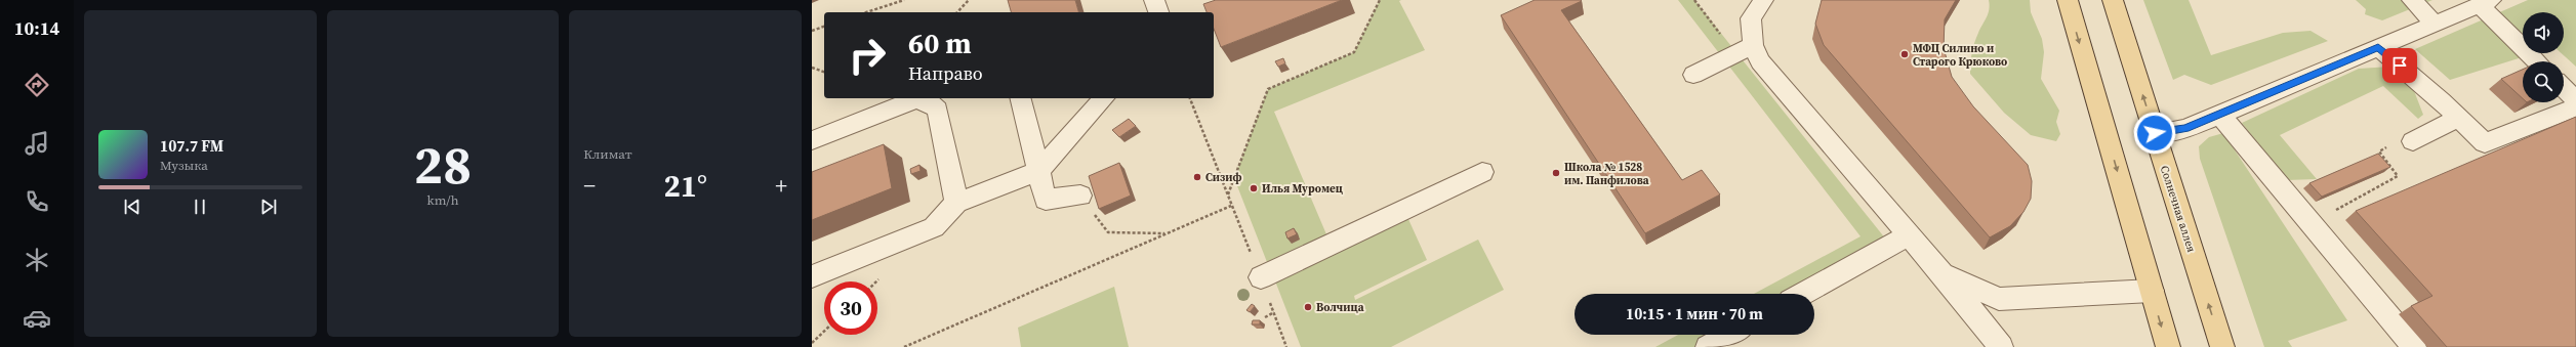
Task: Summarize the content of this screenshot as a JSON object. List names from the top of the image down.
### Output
{
  "streets": {
    "main road": ["Солнечная аллея"]
  },
  "places": [
    "МФЦ Силино и Старого Крюково",
    "Школа № 1528 им. Панфилова",
    "Сизиф",
    "Илья Муромец",
    "Волчица"
  ],
  "page": {
    "tabs": "10:14",
    "tile": [
      ["28", "km/h"],
      "Климат"
    ],
    "turn": ["60 m", "Направо"],
    "song": ["107.7 FM", "Музыка"],
    "heat": ["−", "21°", "+"],
    "limit": "30",
    "trip": "10:15 · 1 мин · 70 m"
  }
}
